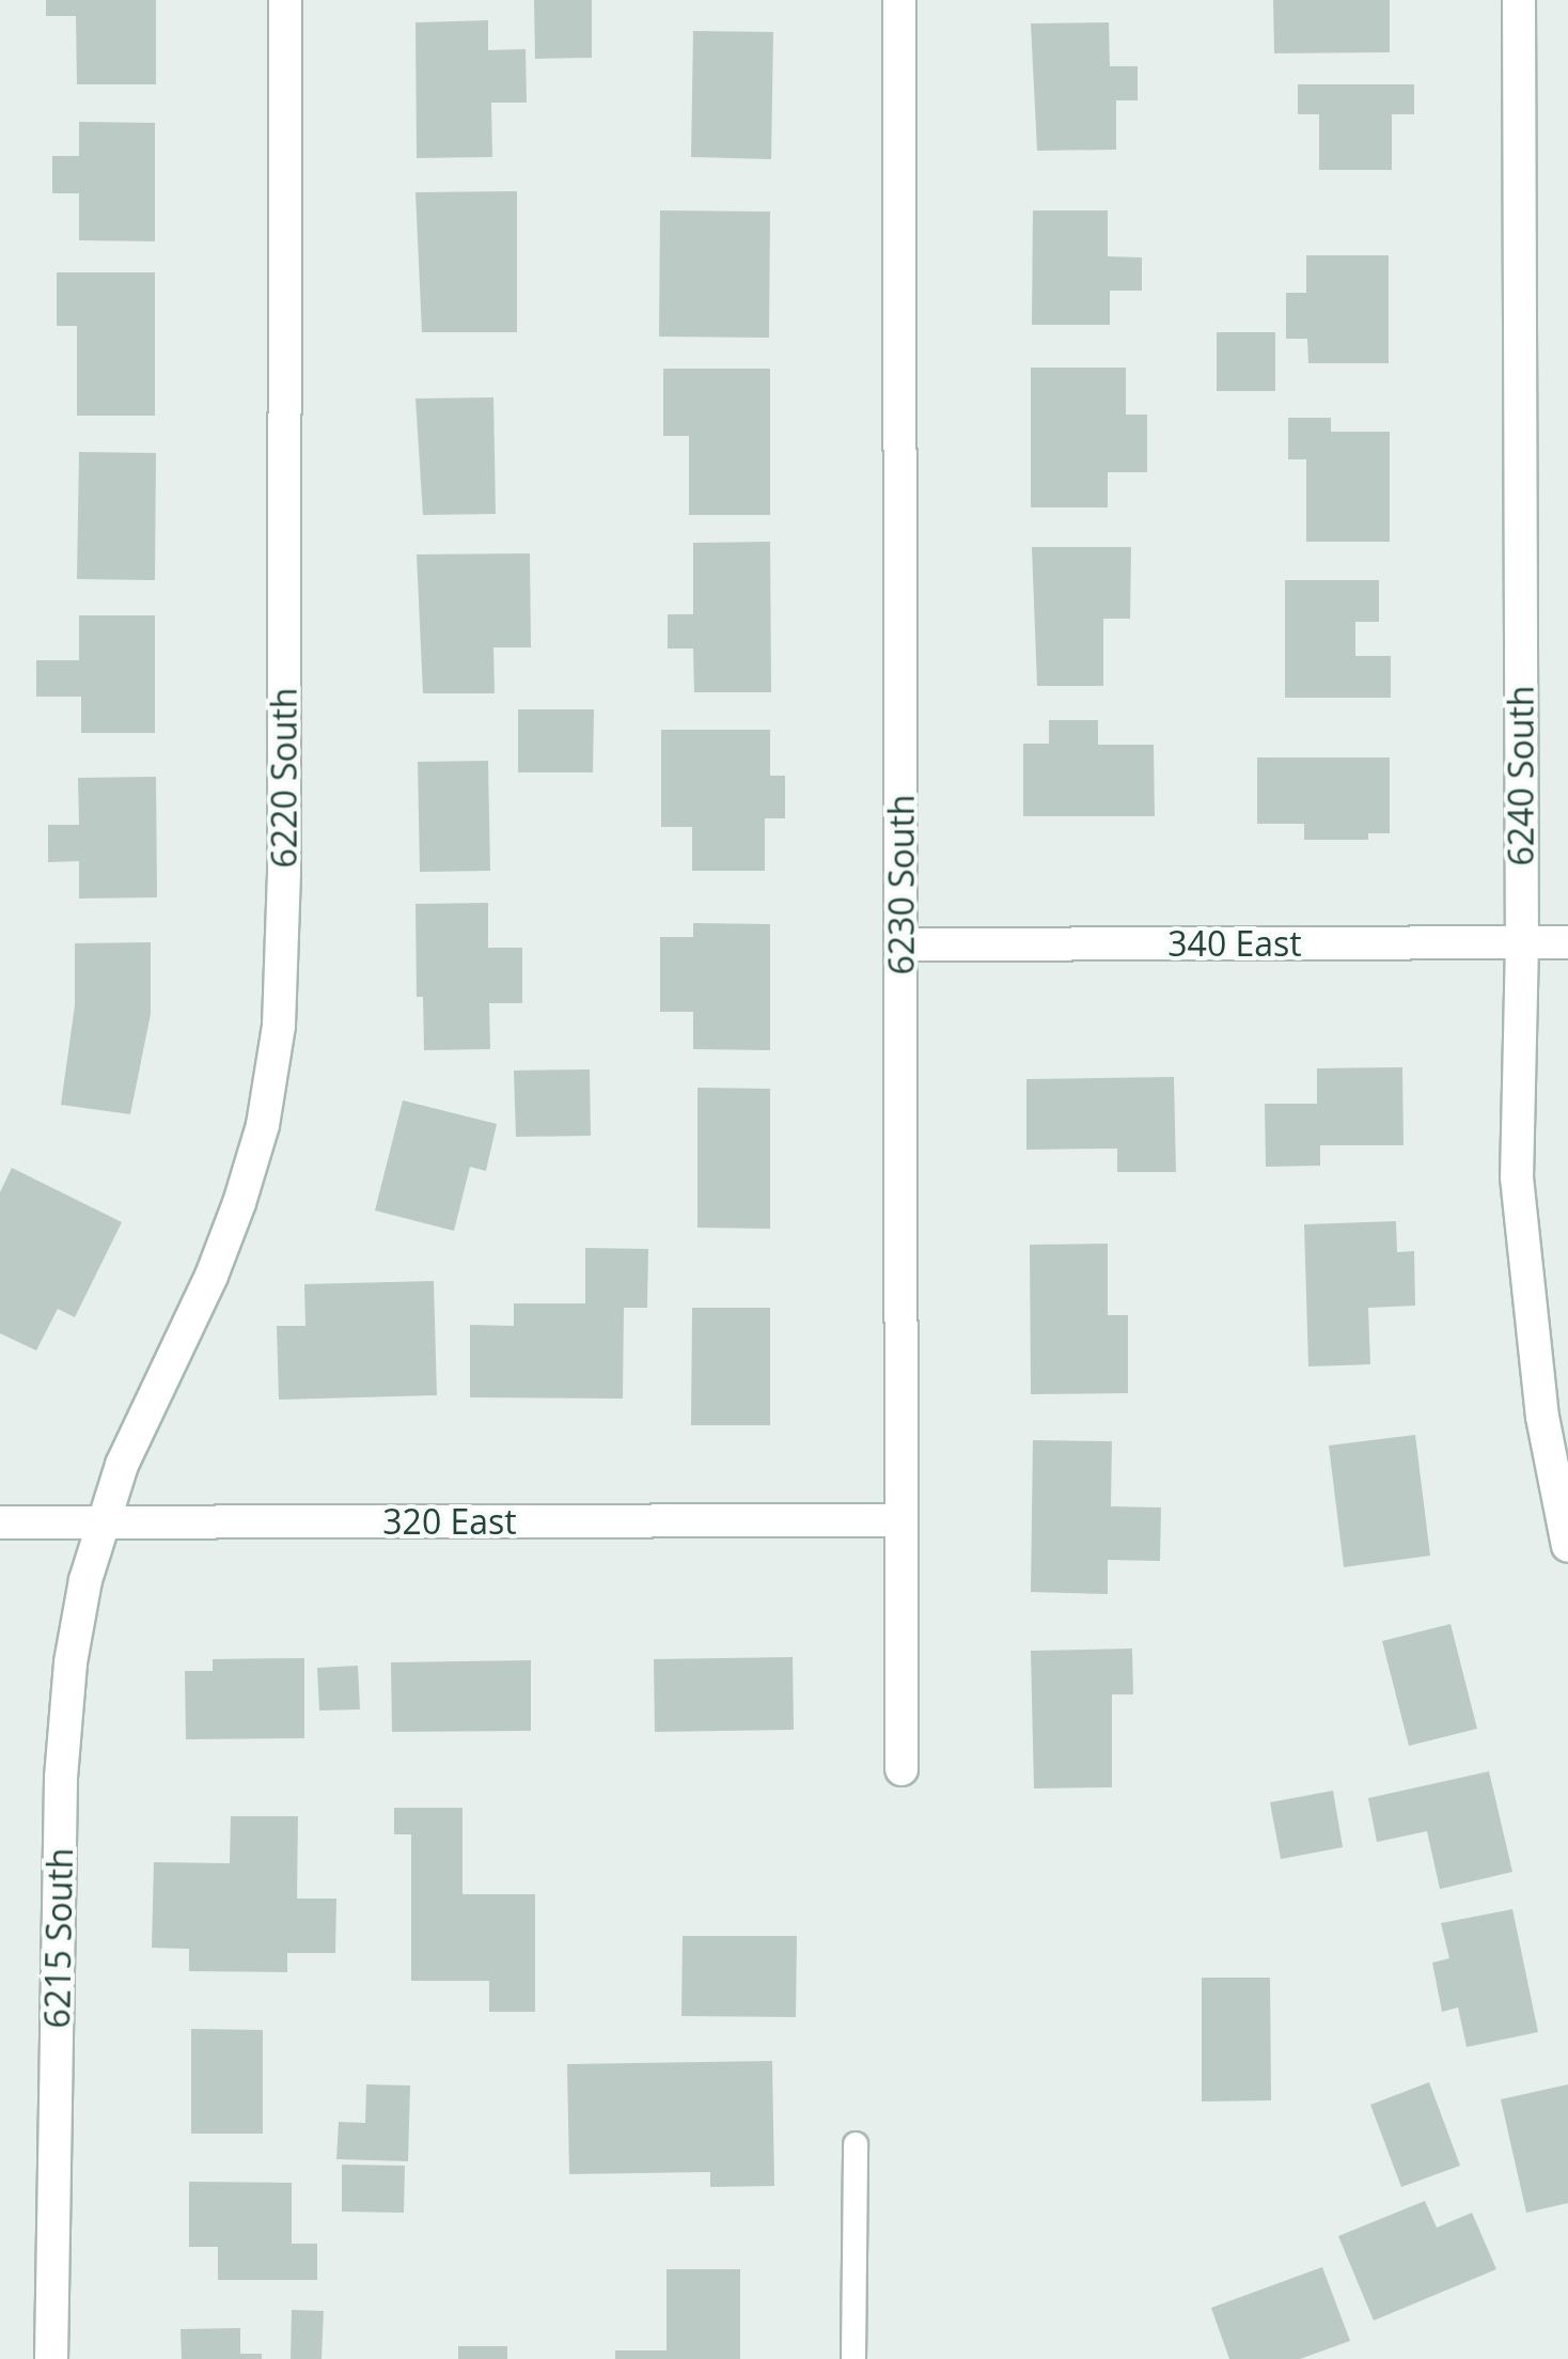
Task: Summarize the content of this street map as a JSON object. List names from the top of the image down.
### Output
{
  "streets": {
    "street": [
      "6240 South",
      "6220 South",
      "6230 South",
      "340 East",
      "320 East",
      "6215 South"
    ]
  },
  "crossings": [
    ["6240 South", "340 East"],
    ["6220 South", "320 East"],
    ["6220 South", "6215 South"],
    ["6230 South", "340 East"],
    ["6230 South", "320 East"],
    ["320 East", "6215 South"]
  ]
}
